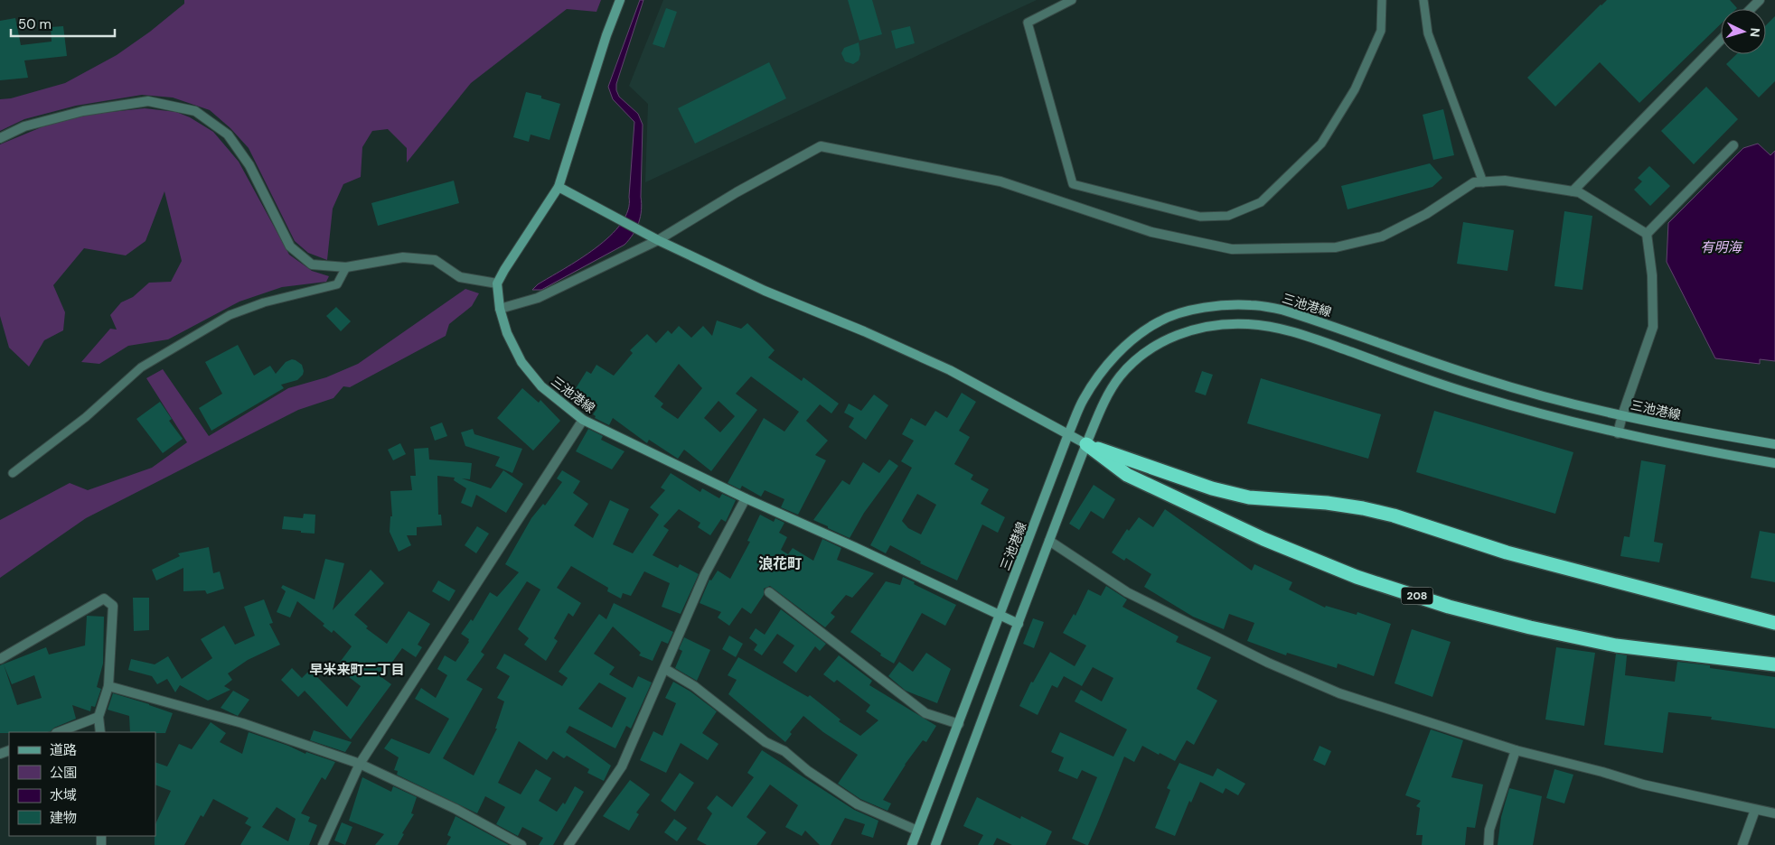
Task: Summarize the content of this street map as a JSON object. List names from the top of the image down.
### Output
{
  "streets": {
    "highway": ["208"],
    "main road": ["三池港線"]
  },
  "districts": ["浪花町", "早米来町二丁目"],
  "water": ["有明海"],
  "legend": [
    "道路",
    "公園",
    "水域",
    "建物"
  ],
  "scale_bar": "50 m",
  "north": "right"
}
